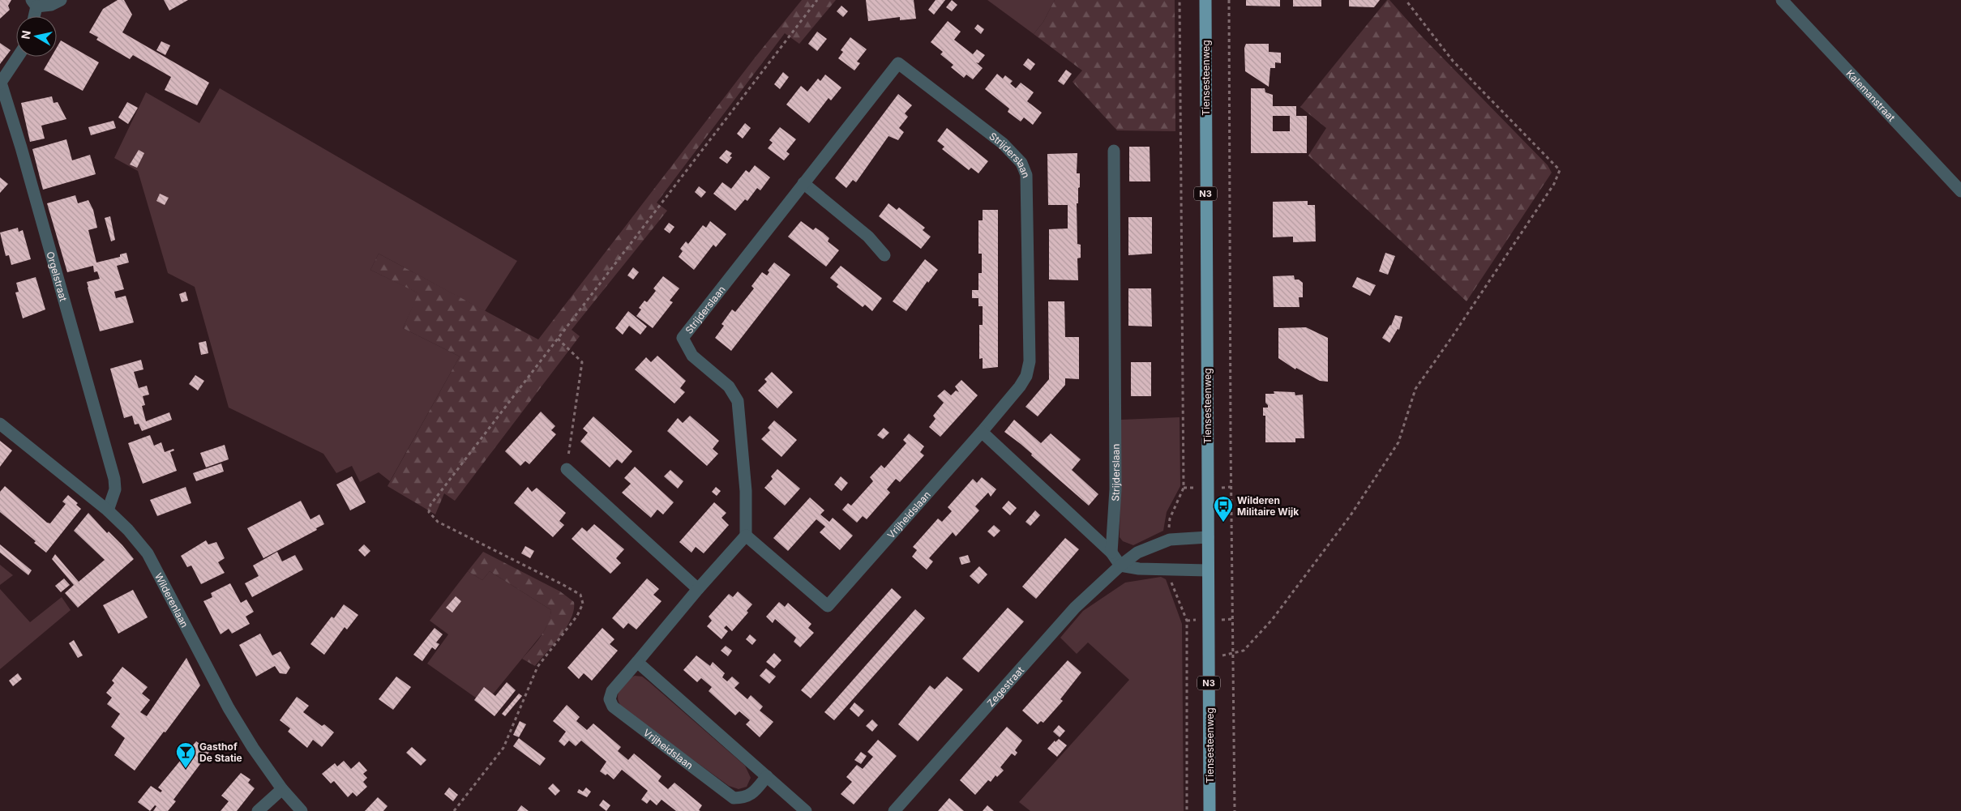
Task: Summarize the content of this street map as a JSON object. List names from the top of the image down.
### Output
{
  "streets": {
    "main road": ["Tiensesteenweg", "N3"],
    "street": [
      "Kalemanstraat",
      "Strijderslaan",
      "Orgelstraat",
      "Vrijheidslaan",
      "Wilderenlaan",
      "Zegestraat"
    ]
  },
  "crossings": [
    ["Tiensesteenweg", "Zegestraat"],
    ["Strijderslaan", "Vrijheidslaan"],
    ["Orgelstraat", "Wilderenlaan"]
  ],
  "places": {
    "bus stop": ["Wilderen Militaire Wijk"],
    "bar": ["Gasthof De Statie"]
  },
  "north": "left"
}
